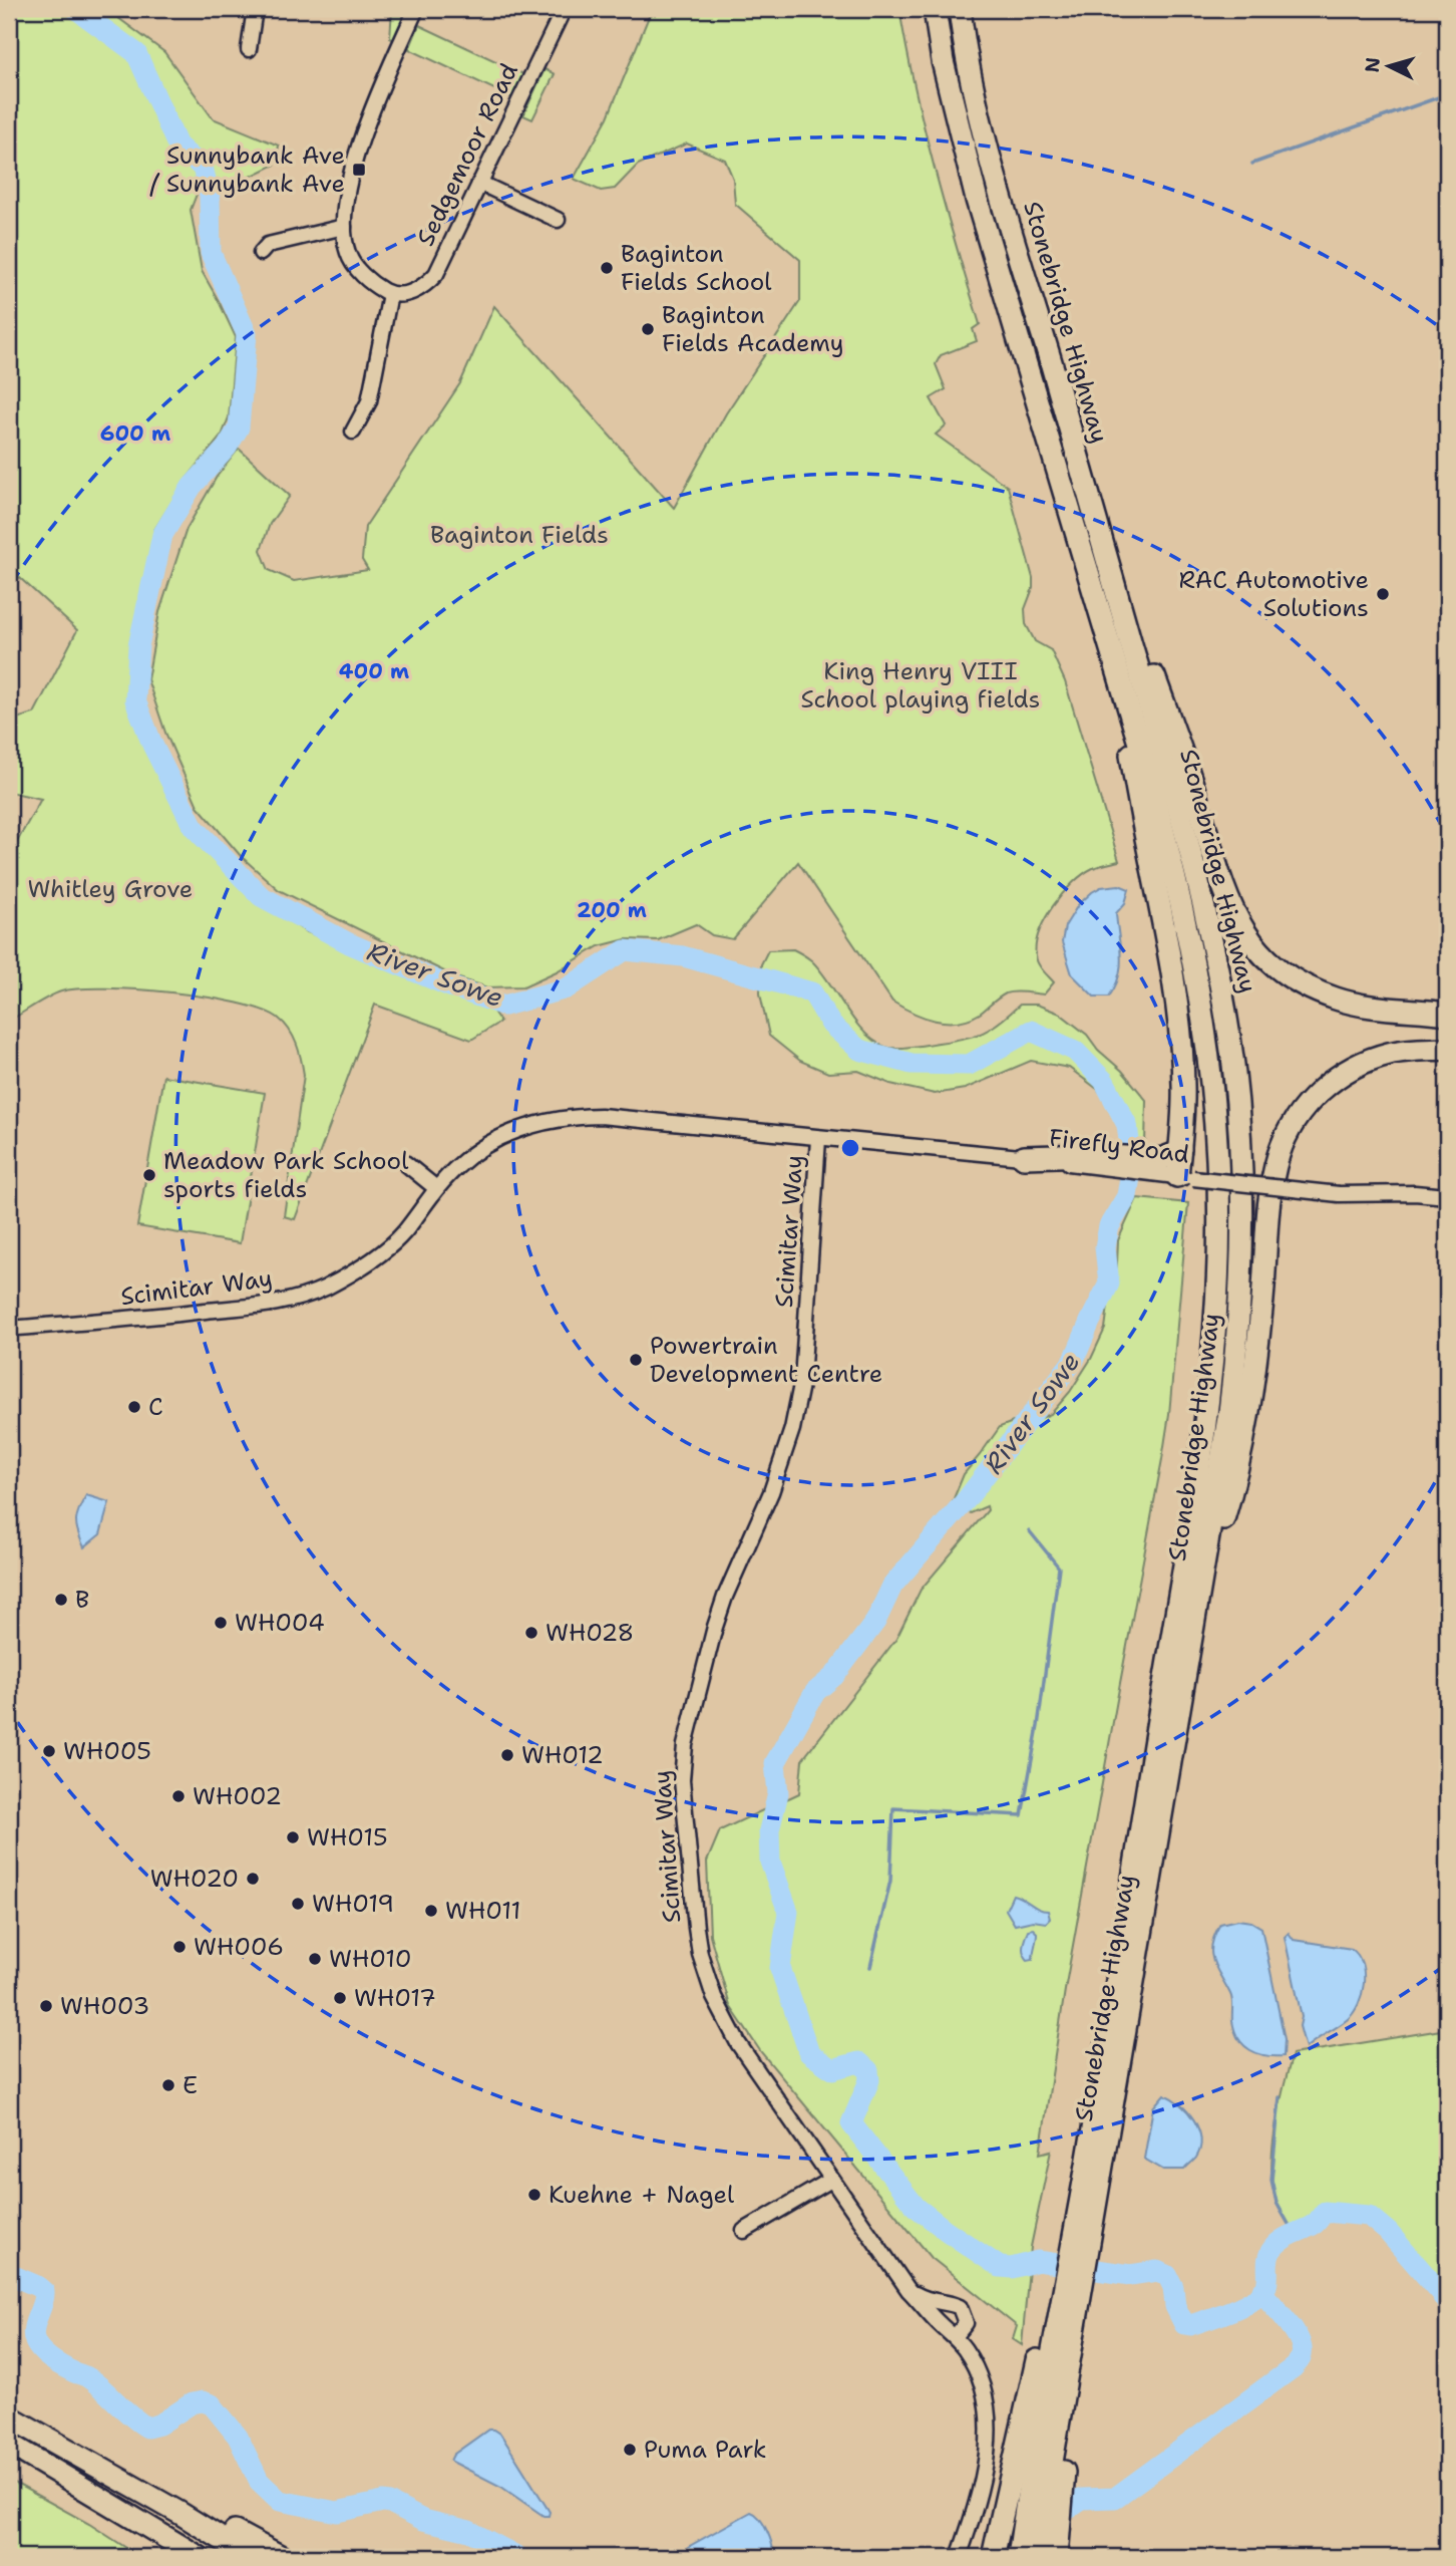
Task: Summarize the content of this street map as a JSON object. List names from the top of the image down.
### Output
{
  "streets": {
    "highway": ["Stonebridge Highway"],
    "street": ["Sedgemoor Road", "Firefly Road", "Scimitar Way"]
  },
  "crossings": [
    ["Firefly Road", "Scimitar Way"]
  ],
  "water": ["River Sowe"],
  "parks": ["Baginton Fields", "King Henry VIII School playing fields", "Whitley Grove"],
  "places": {
    "transit": ["Sunnybank Ave / Sunnybank Ave"],
    "other": [
      "Baginton Fields School",
      "Baginton Fields Academy",
      "RAC Automotive Solutions",
      "Meadow Park School sports fields",
      "Powertrain Development Centre",
      "C",
      "B",
      "WH004",
      "WH028",
      "WH005",
      "WH012",
      "WH002",
      "WH015",
      "WH020",
      "WH019",
      "WH011",
      "WH006",
      "WH010",
      "WH017",
      "WH003",
      "E",
      "Kuehne + Nagel",
      "Puma Park"
    ]
  },
  "north": "left",
  "rings": ["600 m", "400 m", "200 m"]
}
